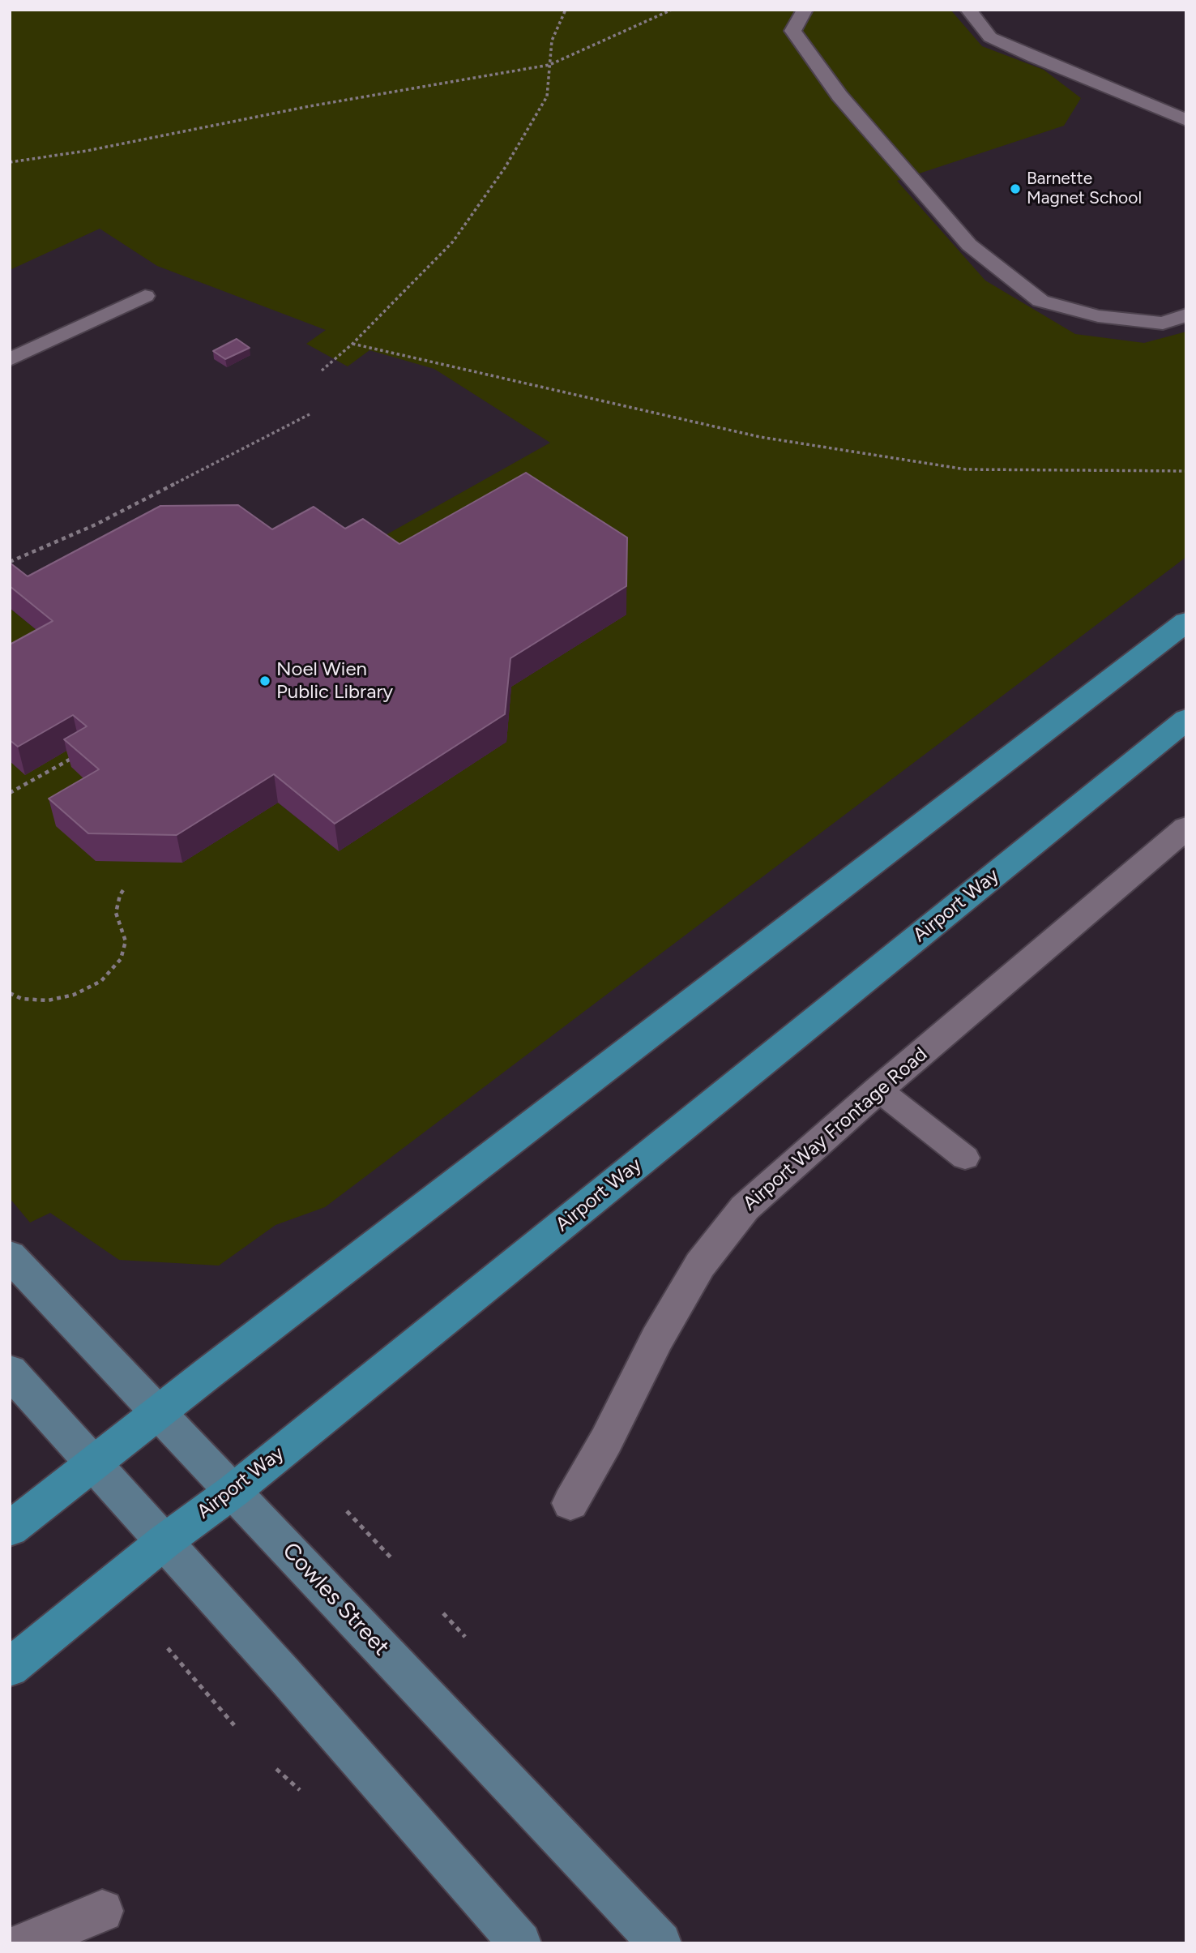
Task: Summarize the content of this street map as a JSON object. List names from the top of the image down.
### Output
{
  "streets": {
    "main road": ["Airport Way", "Cowles Street"],
    "street": ["Airport Way Frontage Road"]
  },
  "crossings": [
    ["Airport Way", "Cowles Street"]
  ],
  "places": ["Barnette Magnet School", "Noel Wien Public Library"]
}
